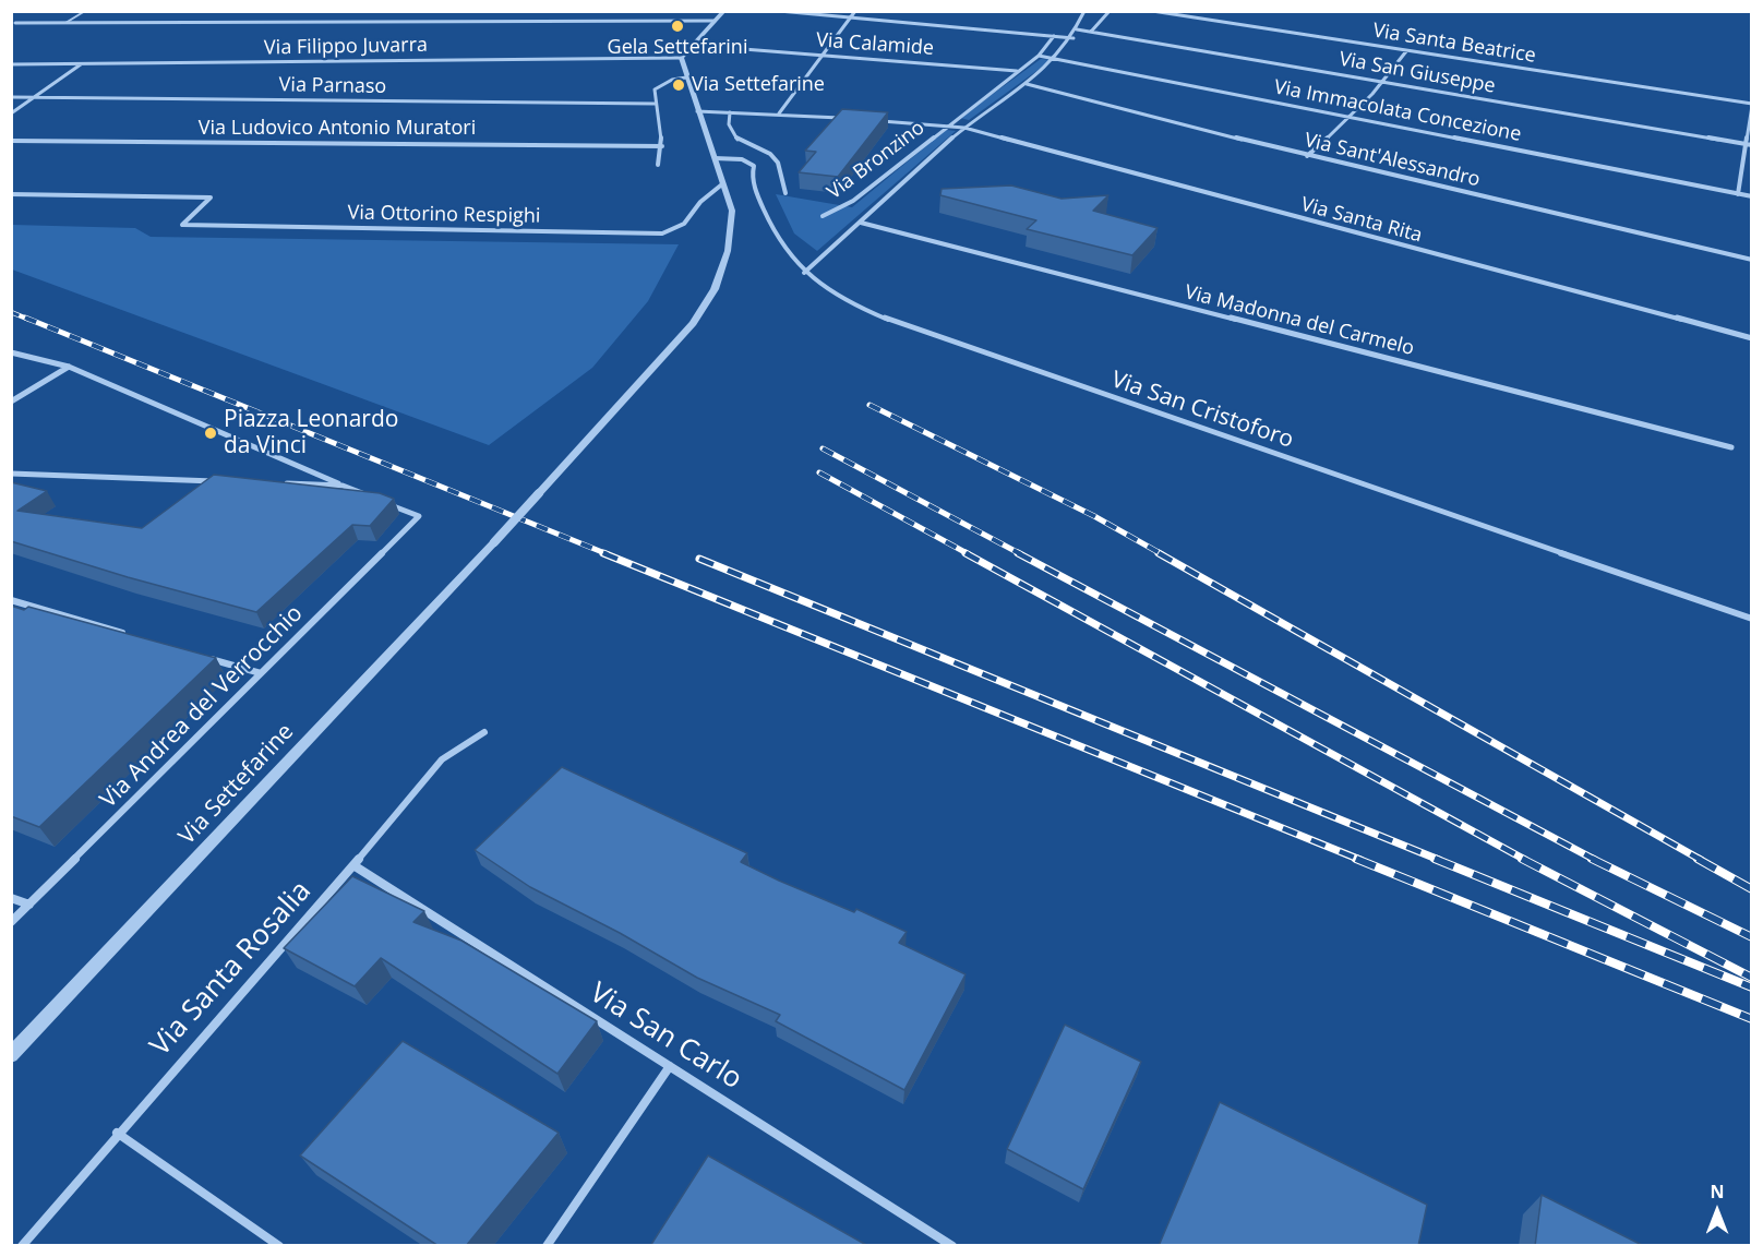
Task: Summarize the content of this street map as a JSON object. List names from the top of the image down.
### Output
{
  "streets": {
    "street": [
      "Via Santa Beatrice",
      "Via Calamide",
      "Via Filippo Juvarra",
      "Via San Giuseppe",
      "Via Parnaso",
      "Via Immacolata Concezione",
      "Via Ludovico Antonio Muratori",
      "Via Bronzino",
      "Via Sant'Alessandro",
      "Via Ottorino Respighi",
      "Via Santa Rita",
      "Via Madonna del Carmelo",
      "Via San Cristoforo",
      "Via Andrea del Verrocchio",
      "Via Settefarine",
      "Via Santa Rosalia",
      "Via San Carlo"
    ]
  },
  "crossings": [
    ["Via Bronzino", "Via Santa Rita"],
    ["Via Ottorino Respighi", "Via Settefarine"],
    ["Via Santa Rosalia", "Via San Carlo"]
  ],
  "places": ["Gela Settefarini", "Via Settefarine", "Piazza Leonardo da Vinci"],
  "north": "top"
}
